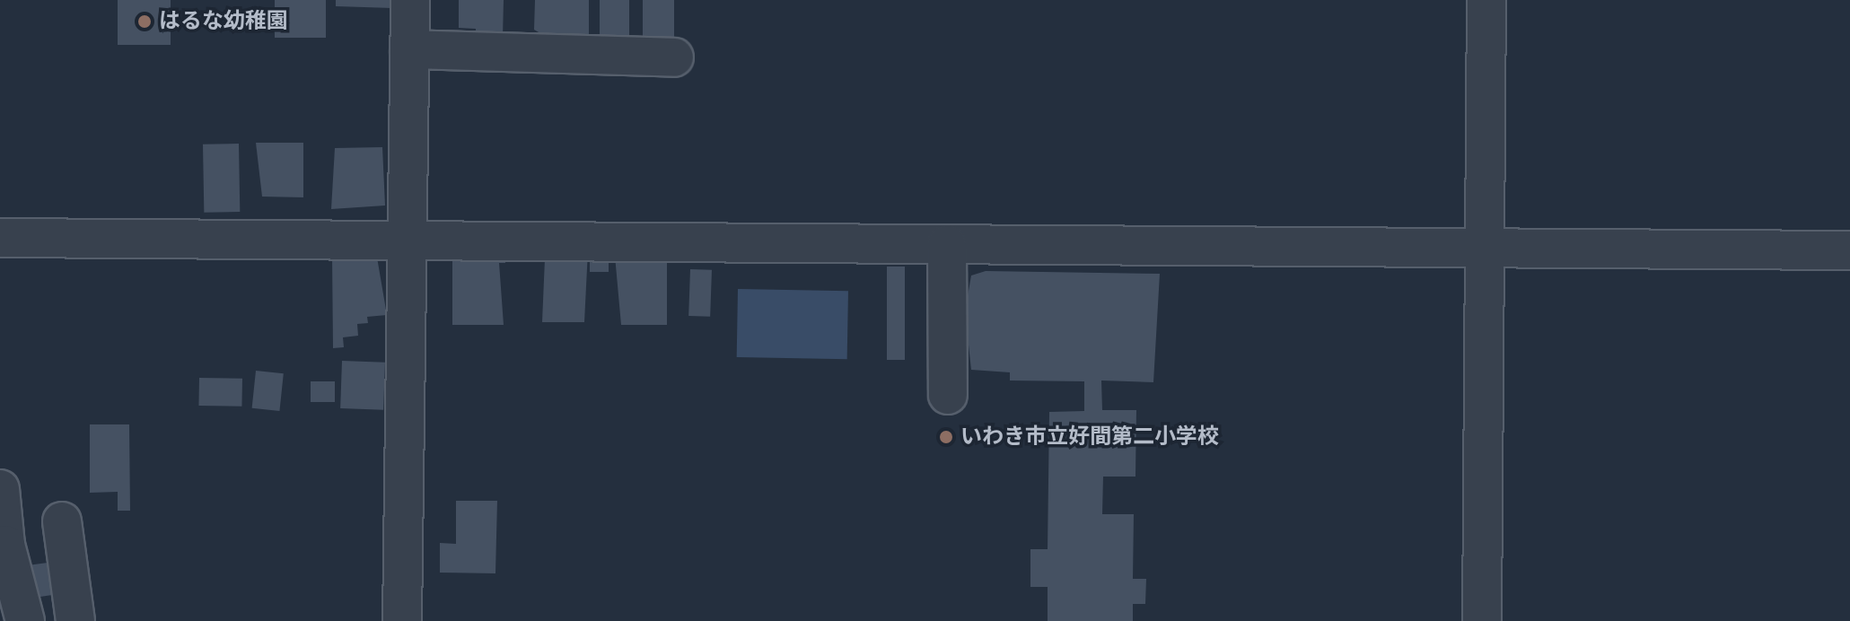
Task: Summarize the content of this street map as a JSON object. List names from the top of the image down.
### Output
{
  "places": ["はるな幼稚園", "いわき市立好間第二小学校"]
}
